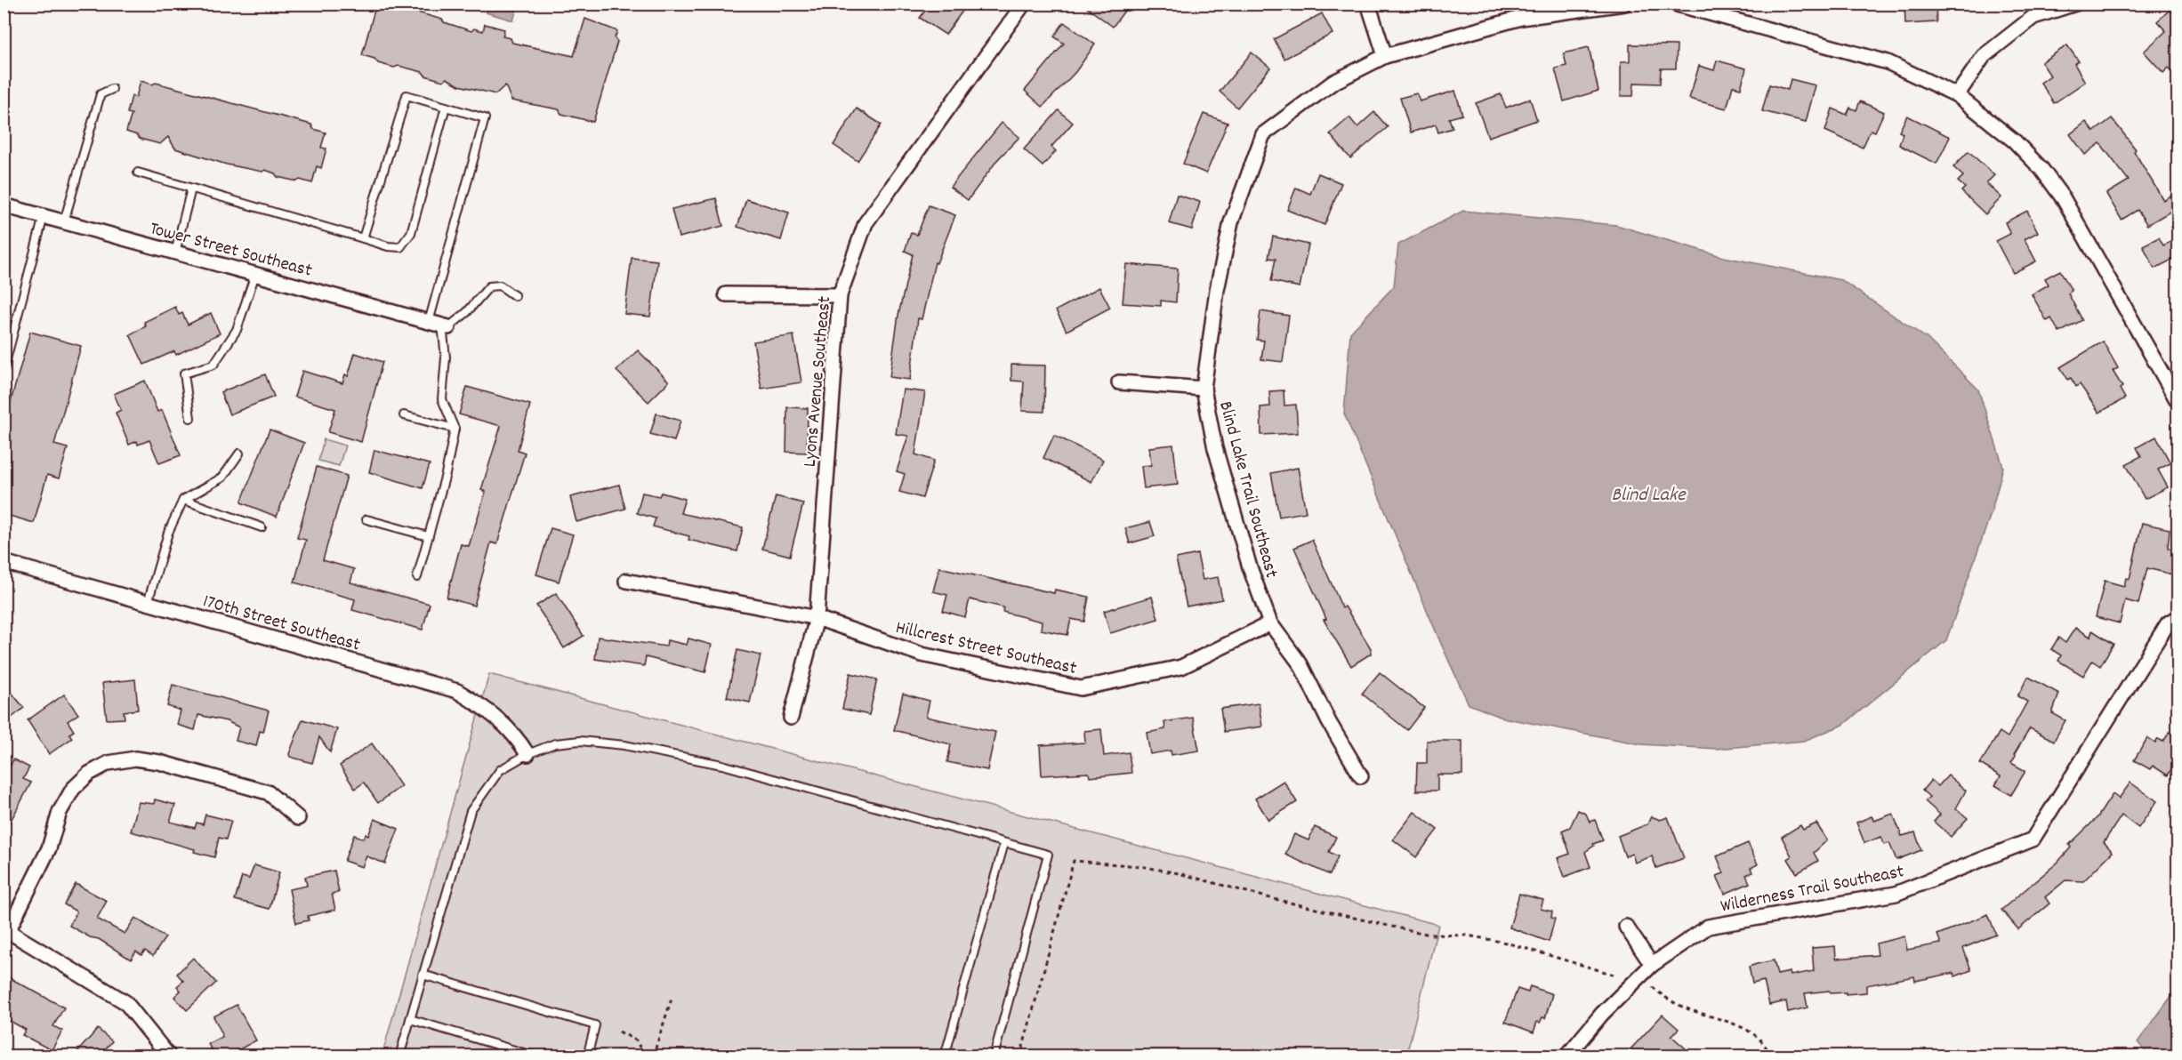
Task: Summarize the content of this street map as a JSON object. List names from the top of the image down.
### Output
{
  "streets": {
    "street": [
      "Tower Street Southeast",
      "Lyons Avenue Southeast",
      "Blind Lake Trail Southeast",
      "170th Street Southeast",
      "Hillcrest Street Southeast",
      "Wilderness Trail Southeast"
    ]
  },
  "crossings": [
    ["Lyons Avenue Southeast", "Hillcrest Street Southeast"],
    ["Blind Lake Trail Southeast", "Hillcrest Street Southeast"]
  ],
  "water": ["Blind Lake"]
}
